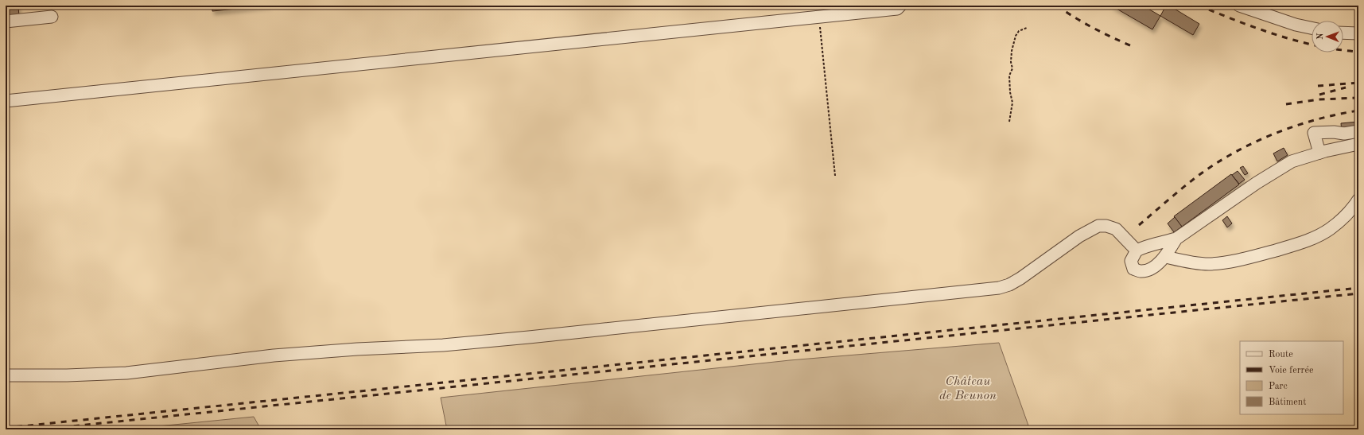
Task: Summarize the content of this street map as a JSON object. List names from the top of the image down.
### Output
{
  "parks": ["Château de Beunon"],
  "legend": [
    "Route",
    "Voie ferrée",
    "Parc",
    "Bâtiment"
  ],
  "north": "left"
}
